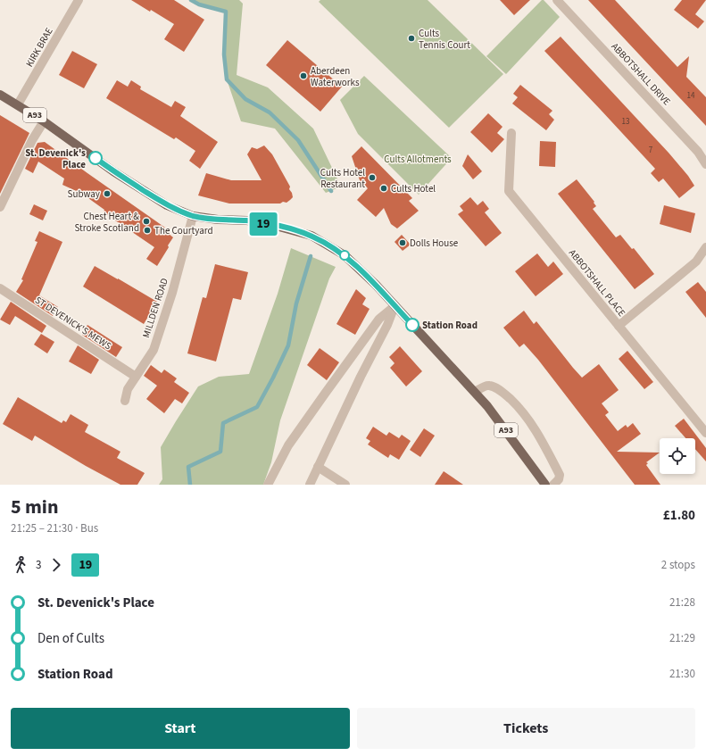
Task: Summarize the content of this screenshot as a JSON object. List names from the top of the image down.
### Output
{
  "streets": {
    "main road": ["A93"],
    "street": [
      "KIRK BRAE",
      "ABBOTSHALL DRIVE",
      "ABBOTSHALL PLACE",
      "MILLDEN ROAD",
      "ST DEVENICK'S MEWS"
    ]
  },
  "crossings": [
    ["KIRK BRAE", "A93"],
    ["A93", "MILLDEN ROAD"],
    ["MILLDEN ROAD", "ST DEVENICK'S MEWS"]
  ],
  "parks": ["Cults Allotments"],
  "places": [
    "Cults Tennis Court",
    "Aberdeen Waterworks",
    "St. Devenick's Place",
    "Cults Hotel Restaurant",
    "Cults Hotel",
    "Subway",
    "Chest Heart & Stroke Scotland",
    "The Courtyard",
    "Dolls House",
    "Station Road"
  ],
  "lines": ["bus line 19"],
  "house_numbers": ["14", "13", "7"],
  "page": {
    "on_map": "19",
    "heading": ["5 min", "21:25 – 21:30 · Bus", "£1.80"],
    "legs": ["3", "19", "2 stops"],
    "list": [
      {
        "name": "St. Devenick's Place",
        "value": "21:28"
      },
      {
        "name": "Den of Cults",
        "value": "21:29"
      },
      {
        "name": "Station Road",
        "value": "21:30"
      }
    ],
    "buttons": ["Start", "Tickets"]
  }
}
